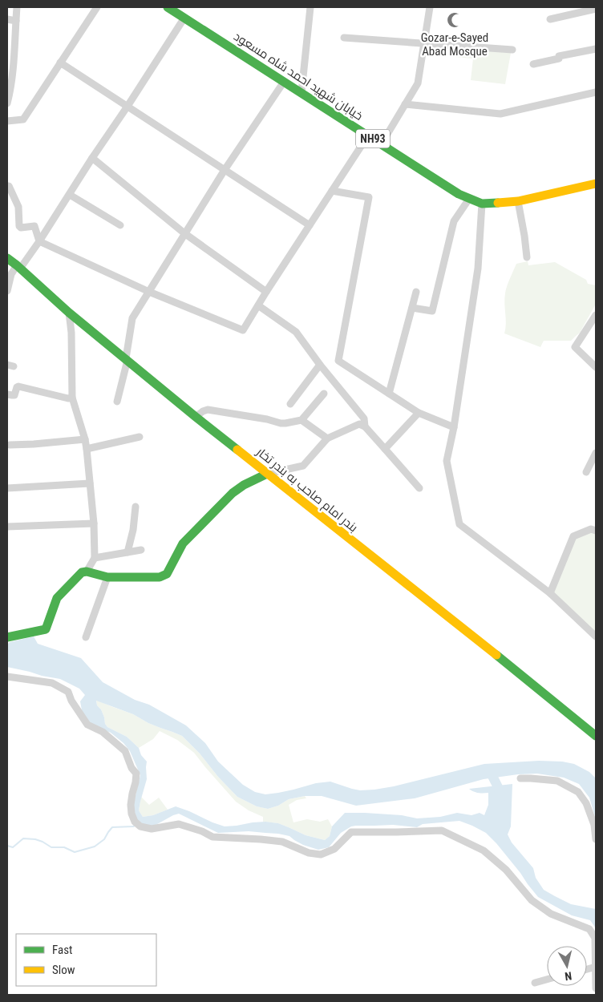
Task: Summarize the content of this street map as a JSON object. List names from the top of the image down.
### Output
{
  "streets": {
    "main road": ["خیابان شهید احمد شاه مسعود", "NH93", "بندر امام صاحب به بندر تخار"]
  },
  "places": {
    "mosque": ["Gozar-e-Sayed Abad Mosque"]
  },
  "legend": ["Fast", "Slow"],
  "north": "bottom"
}
